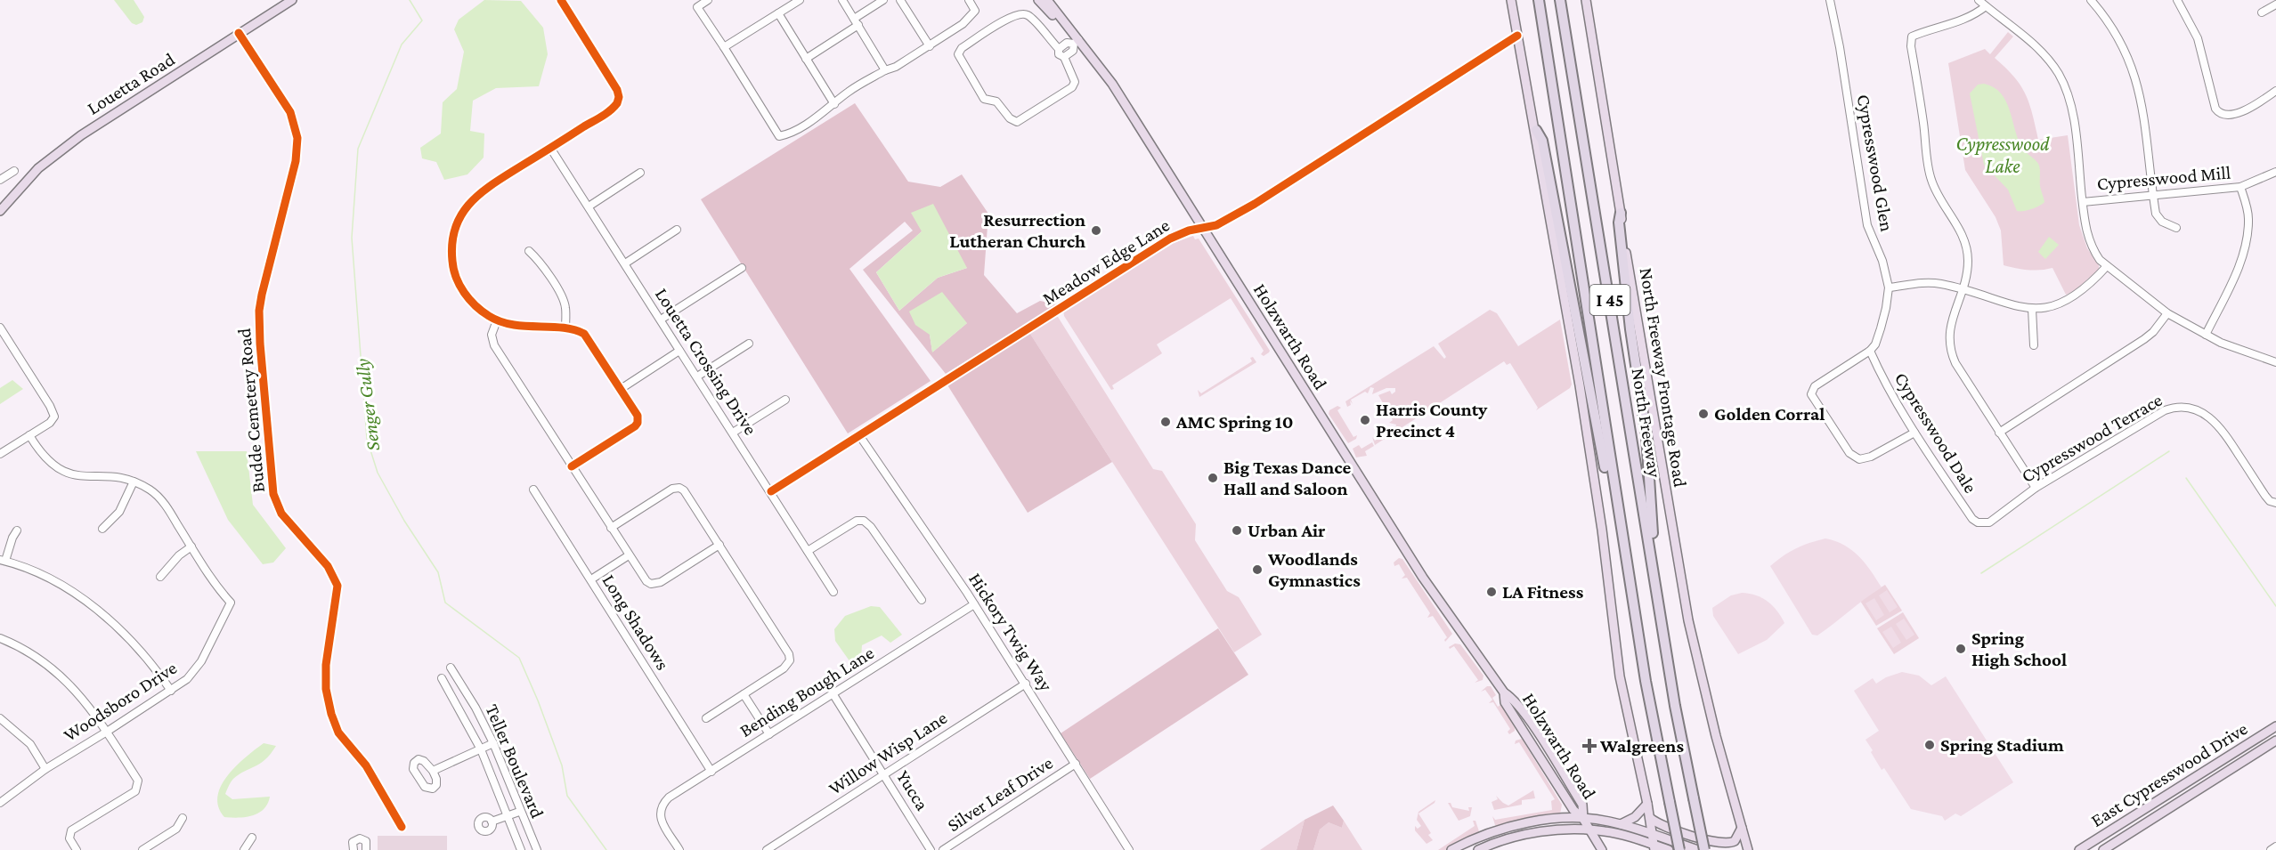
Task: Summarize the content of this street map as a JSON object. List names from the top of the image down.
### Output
{
  "streets": {
    "highway": ["I 45", "North Freeway"],
    "main road": [
      "Louetta Road",
      "Holzwarth Road",
      "North Freeway Frontage Road",
      "East Cypresswood Drive"
    ],
    "street": [
      "Cypresswood Glen",
      "Cypresswood Mill",
      "Meadow Edge Lane",
      "Louetta Crossing Drive",
      "Budde Cemetery Road",
      "Cypresswood Dale",
      "Cypresswood Terrace",
      "Long Shadows",
      "Hickory Twig Way",
      "Bending Bough Lane",
      "Woodsboro Drive",
      "Willow Wisp Lane",
      "Teller Boulevard",
      "Yucca",
      "Silver Leaf Drive"
    ]
  },
  "crossings": [
    ["Louetta Road", "Budde Cemetery Road"],
    ["Cypresswood Glen", "Cypresswood Dale"],
    ["Meadow Edge Lane", "Holzwarth Road"],
    ["Meadow Edge Lane", "Louetta Crossing Drive"],
    ["Meadow Edge Lane", "Hickory Twig Way"],
    ["Cypresswood Dale", "Cypresswood Terrace"],
    ["Long Shadows", "Bending Bough Lane"],
    ["Hickory Twig Way", "Bending Bough Lane"],
    ["Hickory Twig Way", "Willow Wisp Lane"],
    ["Hickory Twig Way", "Silver Leaf Drive"],
    ["Bending Bough Lane", "Yucca"],
    ["Willow Wisp Lane", "Yucca"]
  ],
  "water": ["Cypresswood Lake", "Senger Gully"],
  "places": {
    "other": [
      "Resurrection Lutheran Church",
      "Golden Corral",
      "Harris County Precinct 4",
      "AMC Spring 10",
      "Big Texas Dance Hall and Saloon",
      "Urban Air",
      "Woodlands Gymnastics",
      "LA Fitness",
      "Spring High School",
      "Spring Stadium"
    ],
    "health": ["Walgreens"]
  }
}
